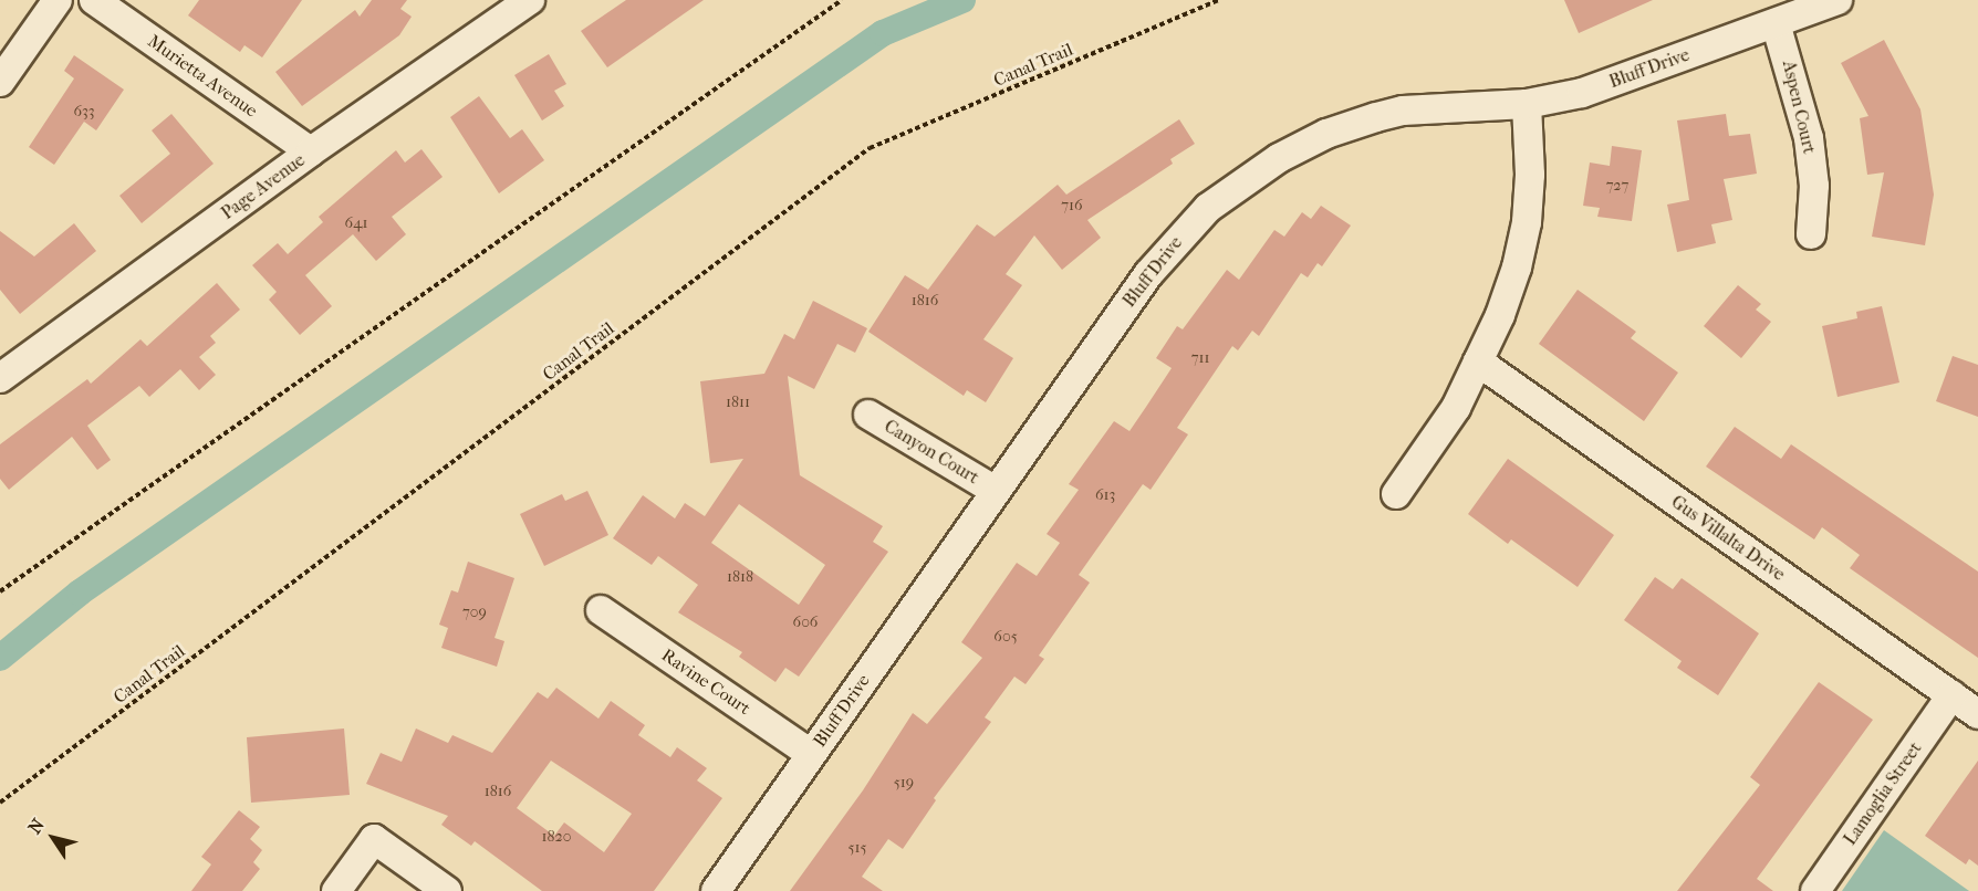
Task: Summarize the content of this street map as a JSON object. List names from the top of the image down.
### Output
{
  "streets": {
    "street": [
      "Bluff Drive",
      "Murietta Avenue",
      "Aspen Court",
      "Page Avenue",
      "Canyon Court",
      "Gus Villalta Drive",
      "Ravine Court",
      "Lamoglia Street"
    ],
    "path": ["Canal Trail"]
  },
  "crossings": [
    ["Bluff Drive", "Aspen Court"],
    ["Bluff Drive", "Canyon Court"],
    ["Bluff Drive", "Ravine Court"],
    ["Murietta Avenue", "Page Avenue"],
    ["Gus Villalta Drive", "Lamoglia Street"]
  ],
  "house_numbers": [
    "633",
    "727",
    "716",
    "641",
    "1816",
    "711",
    "1811",
    "613",
    "1818",
    "709",
    "606",
    "605",
    "519",
    "1816",
    "1820",
    "515"
  ],
  "north": "top left"
}
